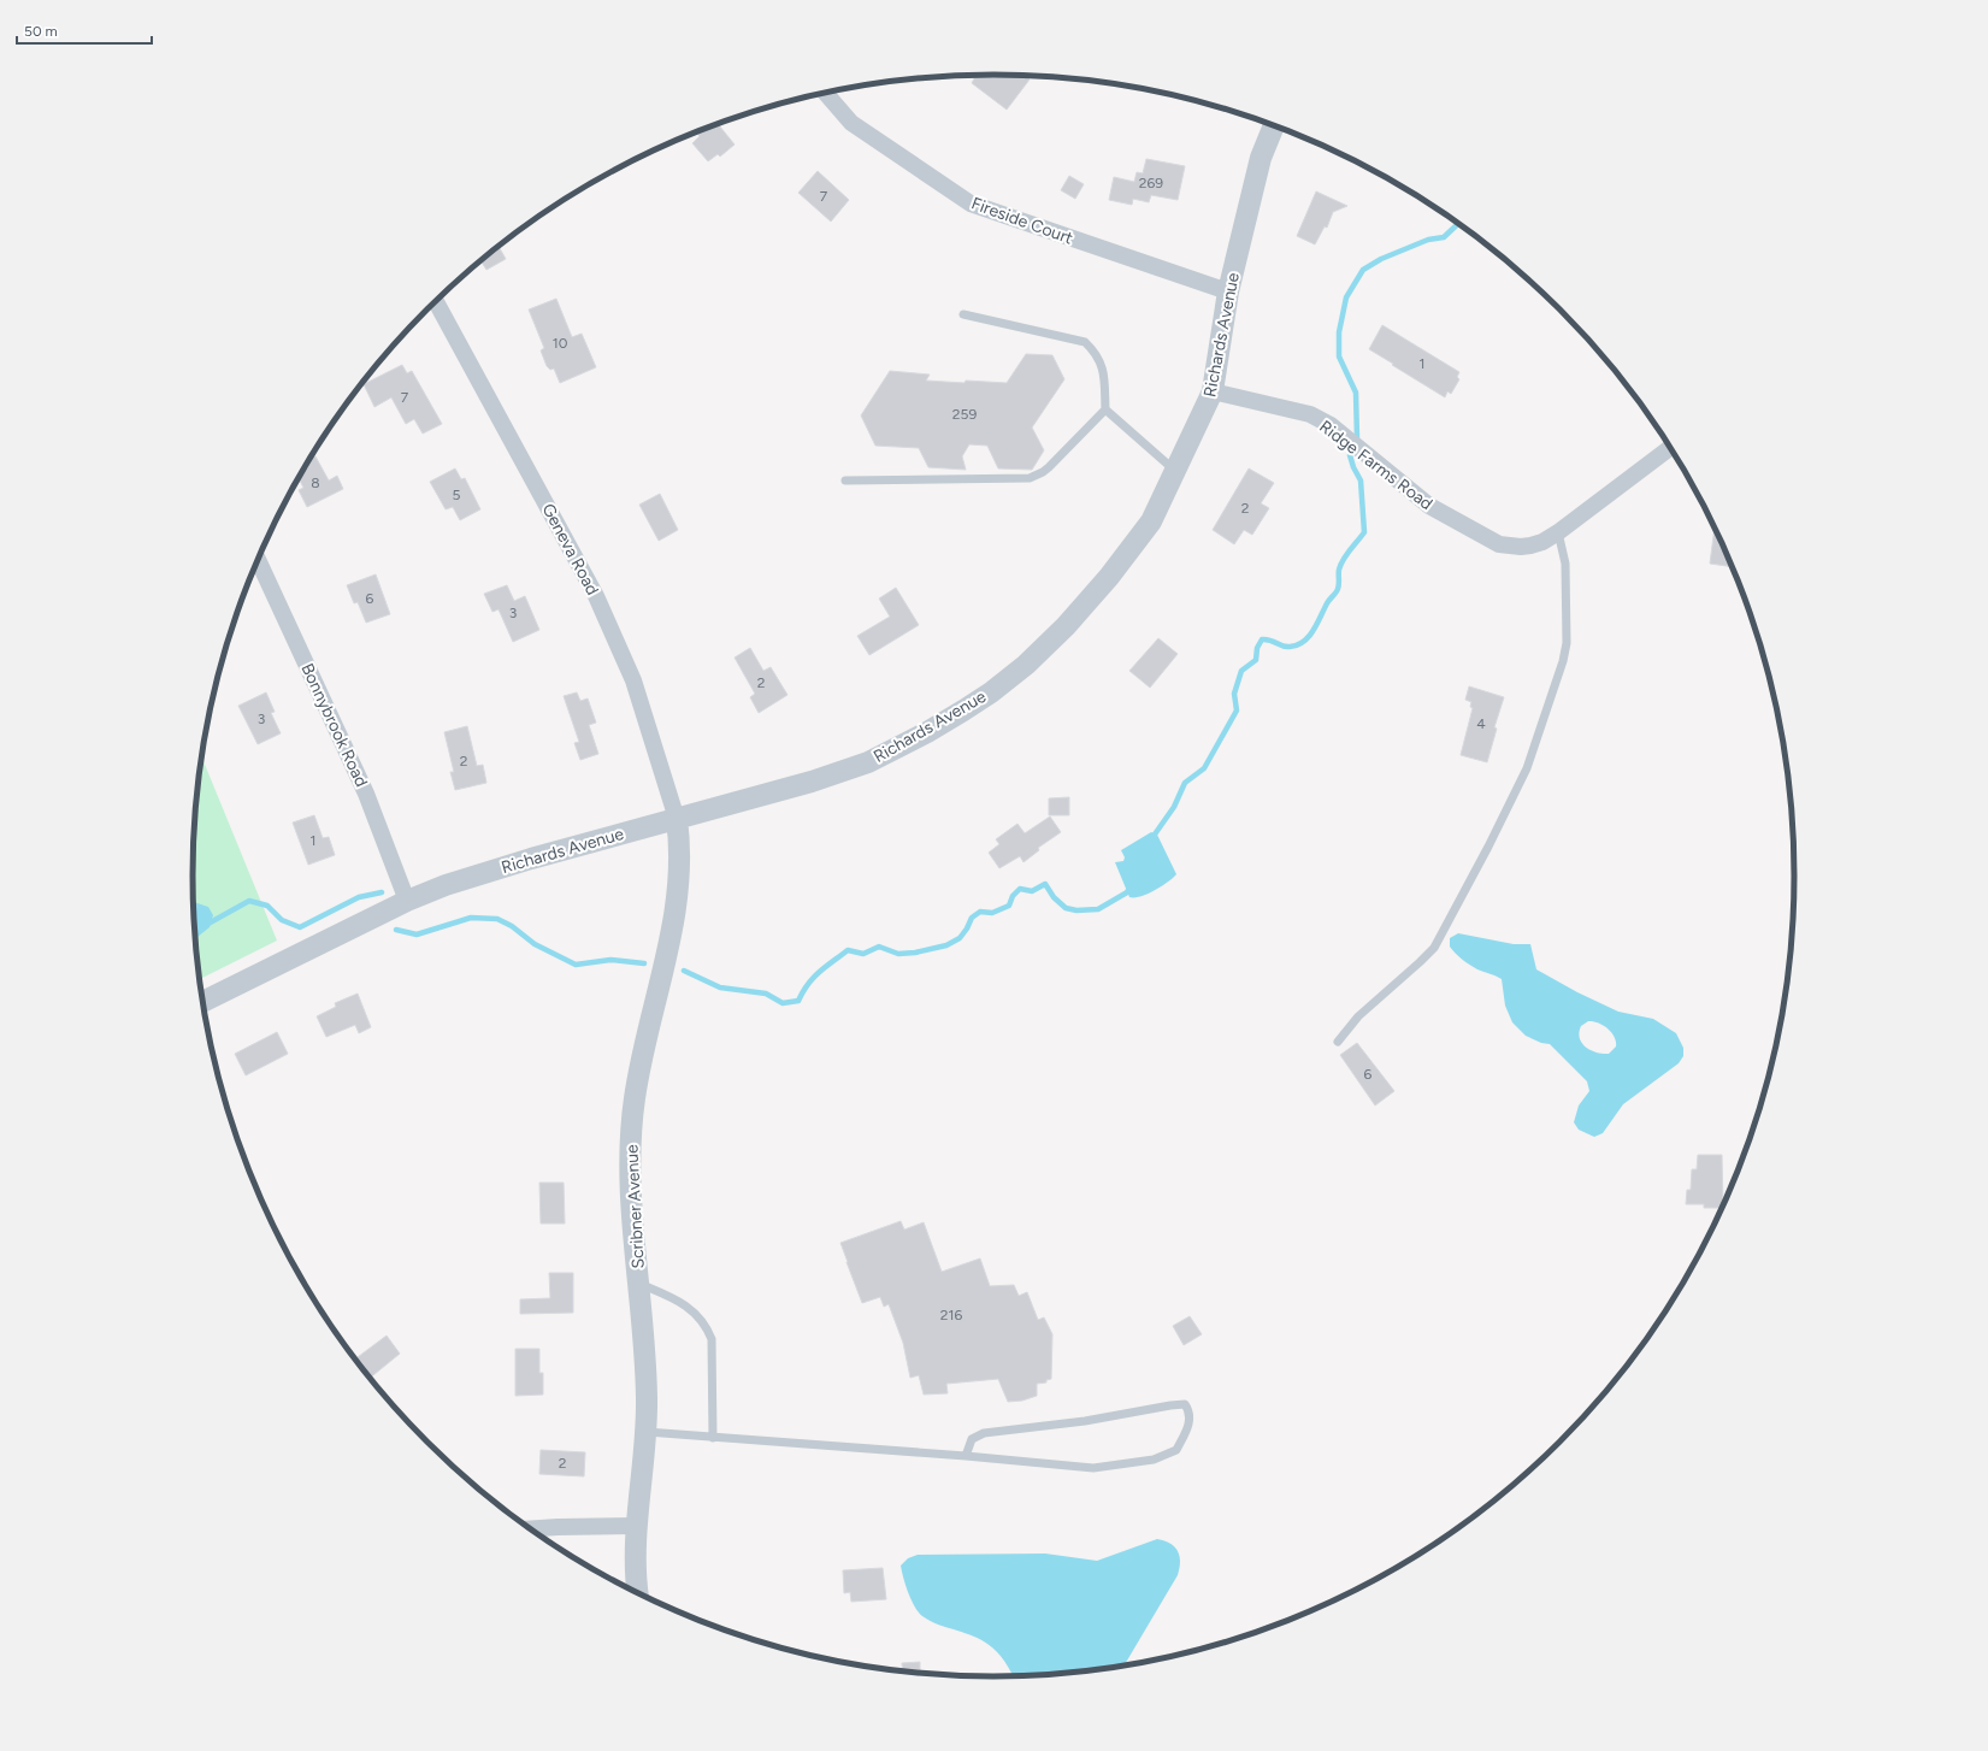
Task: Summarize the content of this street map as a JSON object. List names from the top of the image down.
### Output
{
  "streets": {
    "street": [
      "Fireside Court",
      "Richards Avenue",
      "Ridge Farms Road",
      "Geneva Road",
      "Bonnybrook Road",
      "Scribner Avenue"
    ]
  },
  "crossings": [
    ["Fireside Court", "Richards Avenue"],
    ["Richards Avenue", "Ridge Farms Road"],
    ["Richards Avenue", "Geneva Road"],
    ["Richards Avenue", "Bonnybrook Road"],
    ["Richards Avenue", "Scribner Avenue"],
    ["Geneva Road", "Scribner Avenue"]
  ],
  "house_numbers": [
    "269",
    "7",
    "10",
    "1",
    "7",
    "259",
    "8",
    "5",
    "2",
    "6",
    "3",
    "2",
    "3",
    "4",
    "2",
    "1",
    "6",
    "216",
    "2"
  ],
  "scale_bar": "50 m"
}
